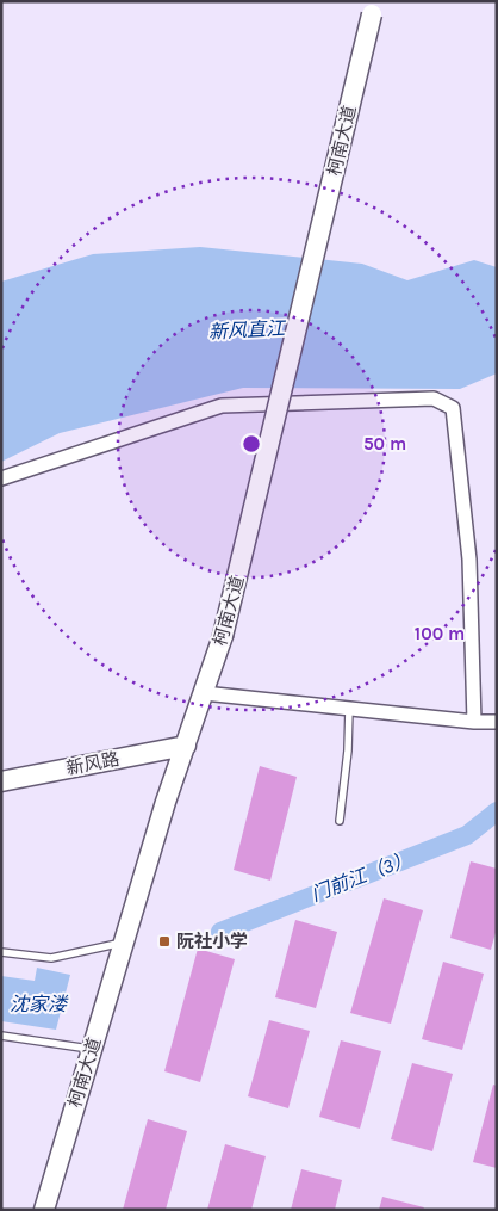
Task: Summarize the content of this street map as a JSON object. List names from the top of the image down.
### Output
{
  "streets": {
    "main road": ["柯南大道", "新风路"]
  },
  "crossings": [
    ["柯南大道", "新风路"]
  ],
  "water": ["新风直江", "门前江（3）", "沈家溇"],
  "places": {
    "transit": ["阮社小学"]
  },
  "rings": ["50 m", "100 m"]
}
